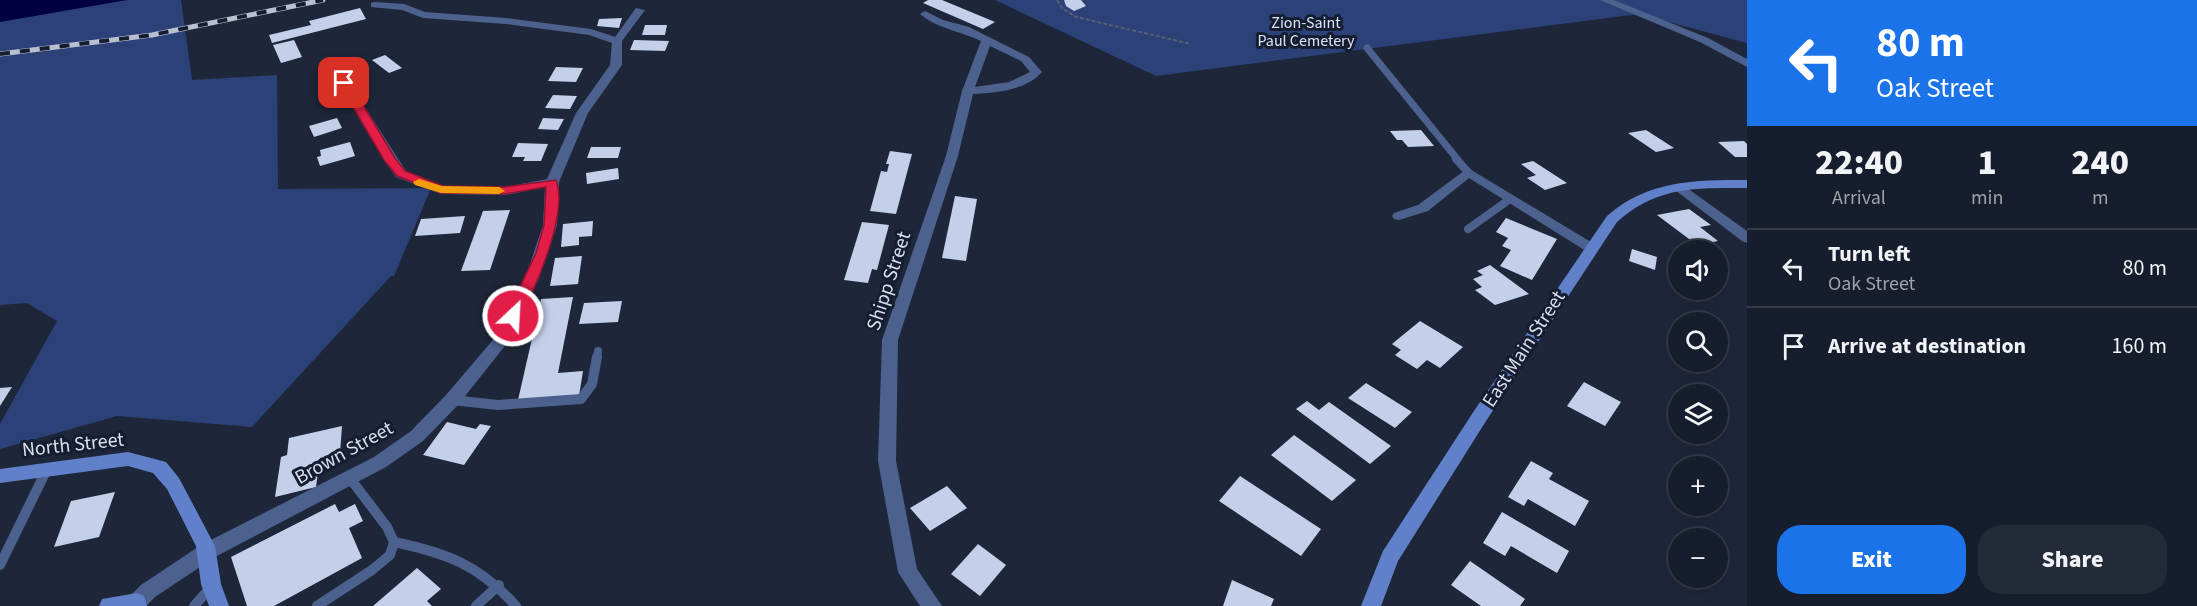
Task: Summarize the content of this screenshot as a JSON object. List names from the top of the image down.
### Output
{
  "streets": {
    "main road": ["East Main Street", "North Street"],
    "street": ["Shipp Street", "Brown Street"]
  },
  "crossings": [
    ["North Street", "Brown Street"]
  ],
  "parks": ["Zion-Saint Paul Cemetery"],
  "page": {
    "turn": ["80 m", "Oak Street"],
    "eta": [
      "22:40",
      "Arrival",
      "1",
      "min",
      "240",
      "m"
    ],
    "list": [
      {
        "name": "Turn left",
        "note": "Oak Street",
        "value": "80 m"
      },
      {
        "name": "Arrive at destination",
        "value": "160 m"
      }
    ],
    "map_buttons": ["+", "−"],
    "buttons": ["Exit", "Share"]
  }
}
